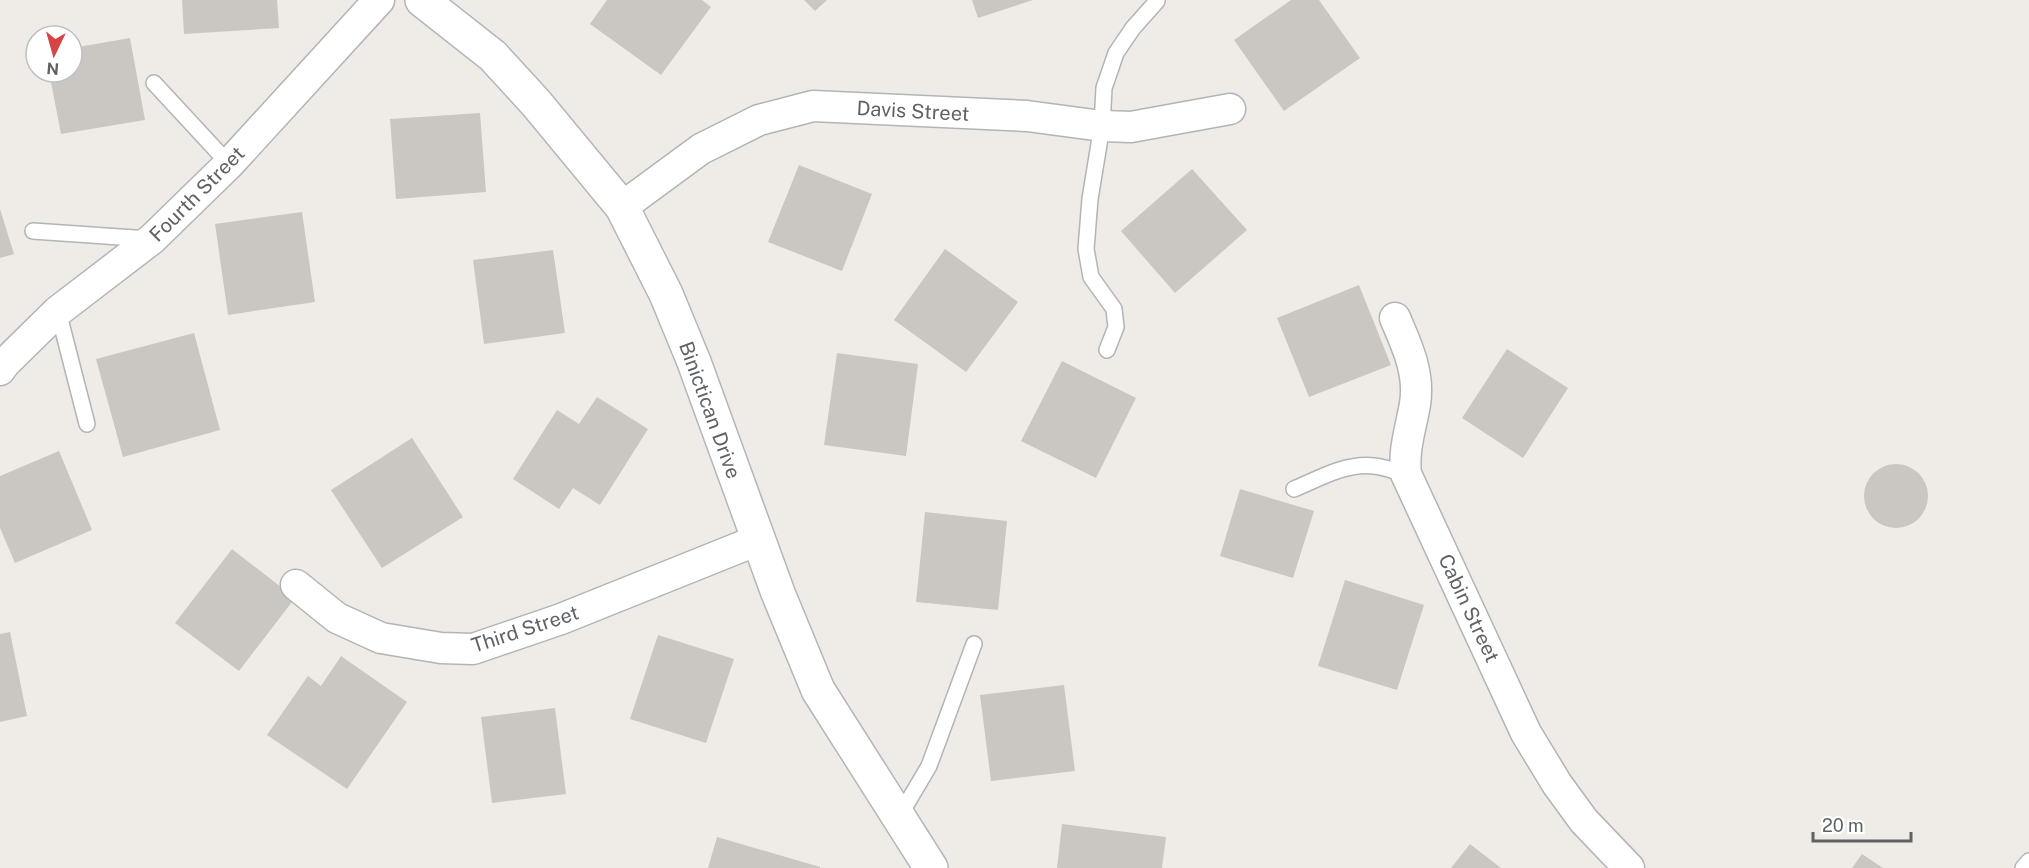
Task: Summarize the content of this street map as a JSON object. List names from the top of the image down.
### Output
{
  "streets": {
    "street": [
      "Davis Street",
      "Fourth Street",
      "Binictican Drive",
      "Cabin Street",
      "Third Street"
    ]
  },
  "crossings": [
    ["Davis Street", "Binictican Drive"],
    ["Binictican Drive", "Third Street"]
  ],
  "scale_bar": "20 m",
  "north": "bottom"
}
